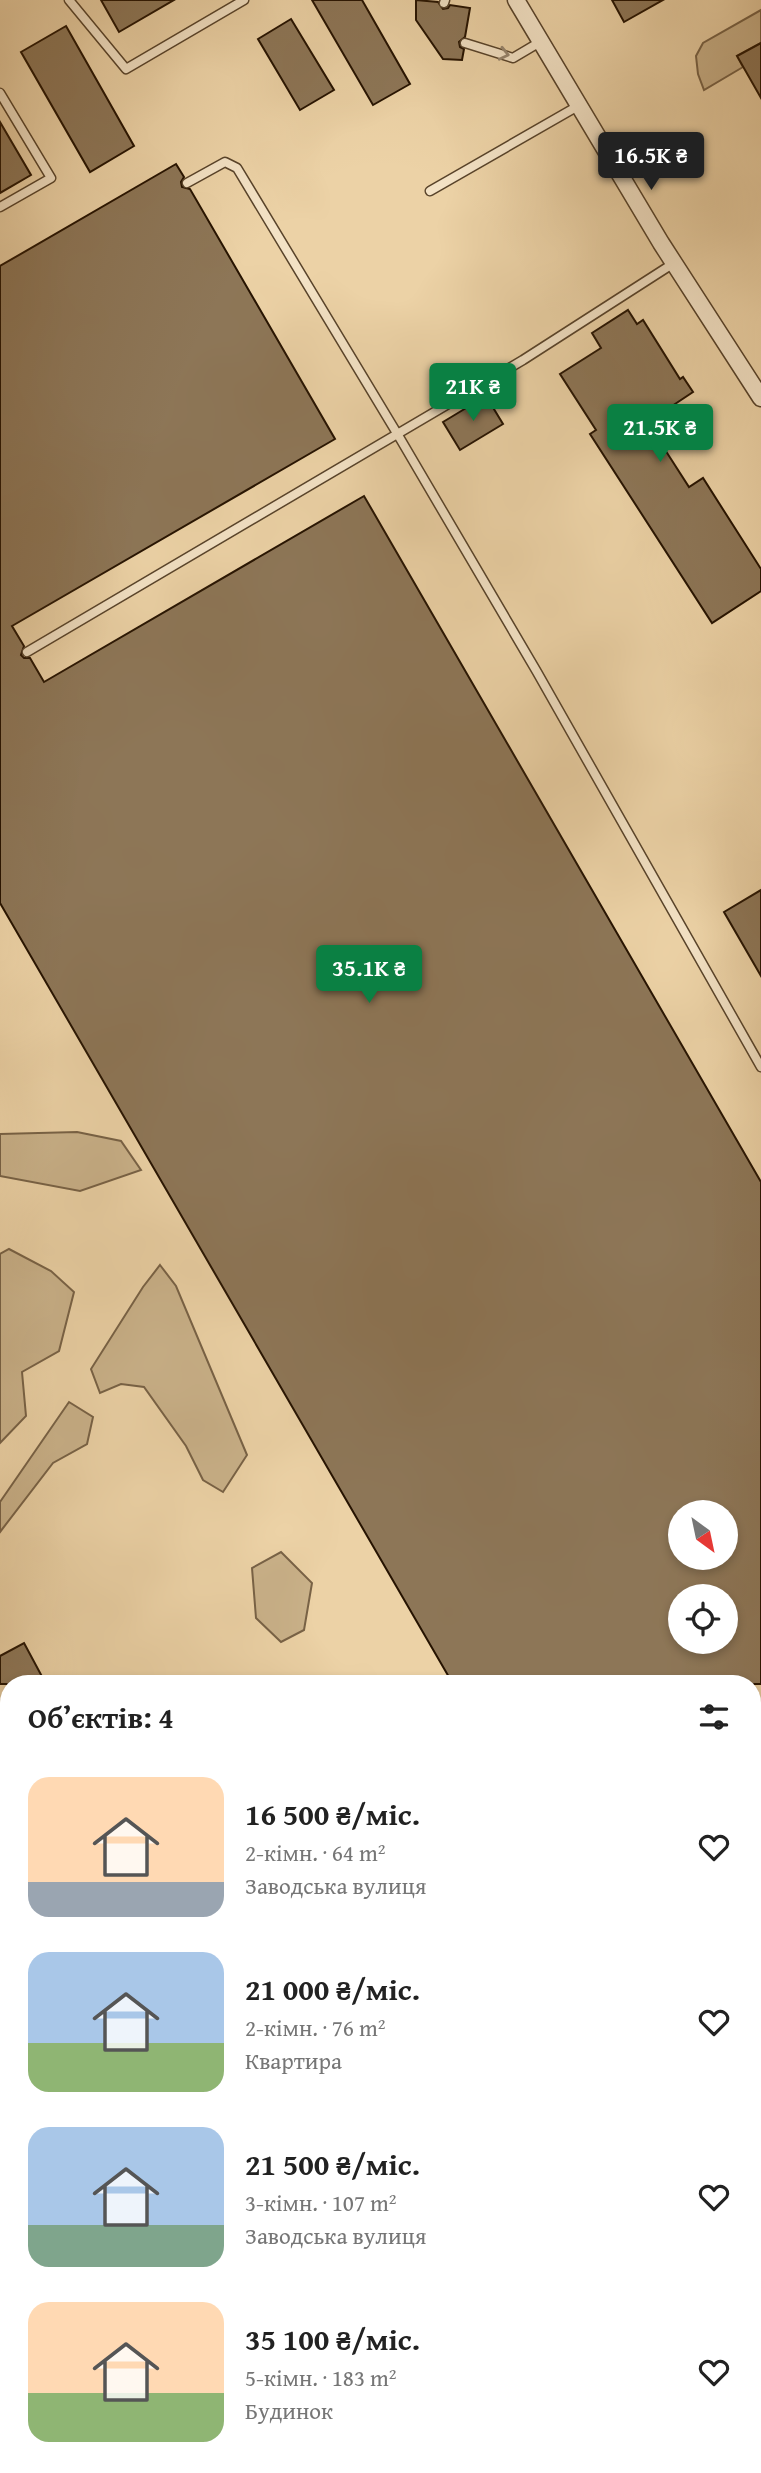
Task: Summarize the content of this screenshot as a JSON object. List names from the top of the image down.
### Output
{
  "north": "bottom right",
  "page": {
    "price": [
      "16.5K ₴",
      "21K ₴",
      "21.5K ₴",
      "35.1K ₴"
    ],
    "heading": "Об’єктів: 4",
    "list": [
      {
        "name": "16 500 ₴/міс.",
        "note": "2-кімн. · 64 m² · Заводська вулиця"
      },
      {
        "name": "21 000 ₴/міс.",
        "note": "2-кімн. · 76 m² · Квартира"
      },
      {
        "name": "21 500 ₴/міс.",
        "note": "3-кімн. · 107 m² · Заводська вулиця"
      },
      {
        "name": "35 100 ₴/міс.",
        "note": "5-кімн. · 183 m² · Будинок"
      }
    ]
  }
}
